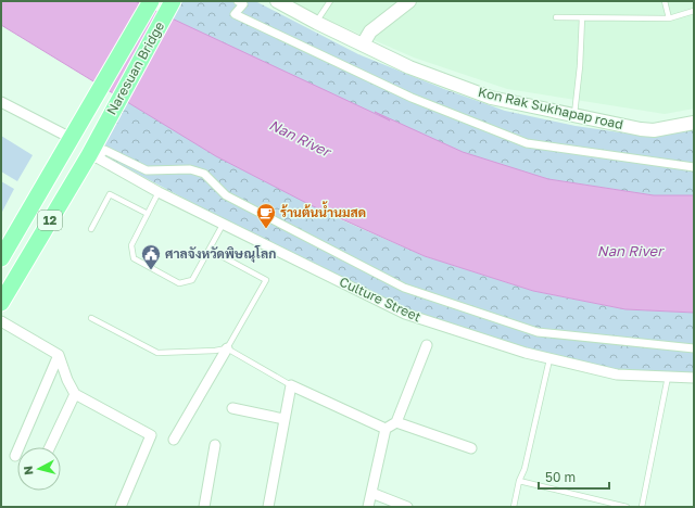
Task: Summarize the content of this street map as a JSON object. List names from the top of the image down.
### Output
{
  "streets": {
    "main road": ["Naresuan Bridge", "12"],
    "street": ["Kon Rak Sukhapap road", "Culture Street"]
  },
  "crossings": [
    ["Naresuan Bridge", "12"],
    ["Naresuan Bridge", "Culture Street"],
    ["12", "Culture Street"]
  ],
  "water": ["Nan River"],
  "places": {
    "cafe": ["ร้านต้นน้ำนมสด"],
    "public building": ["ศาลจังหวัดพิษณุโลก"]
  },
  "scale_bar": "50 m",
  "north": "left"
}
